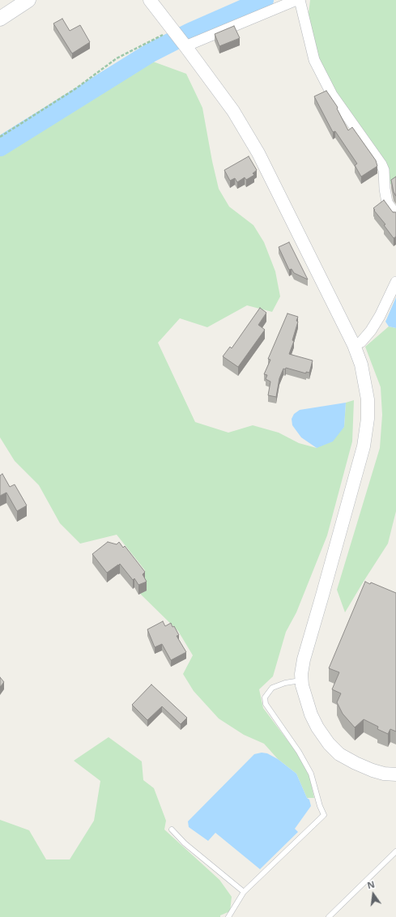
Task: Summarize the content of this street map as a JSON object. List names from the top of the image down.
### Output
{
  "north": "top"
}
